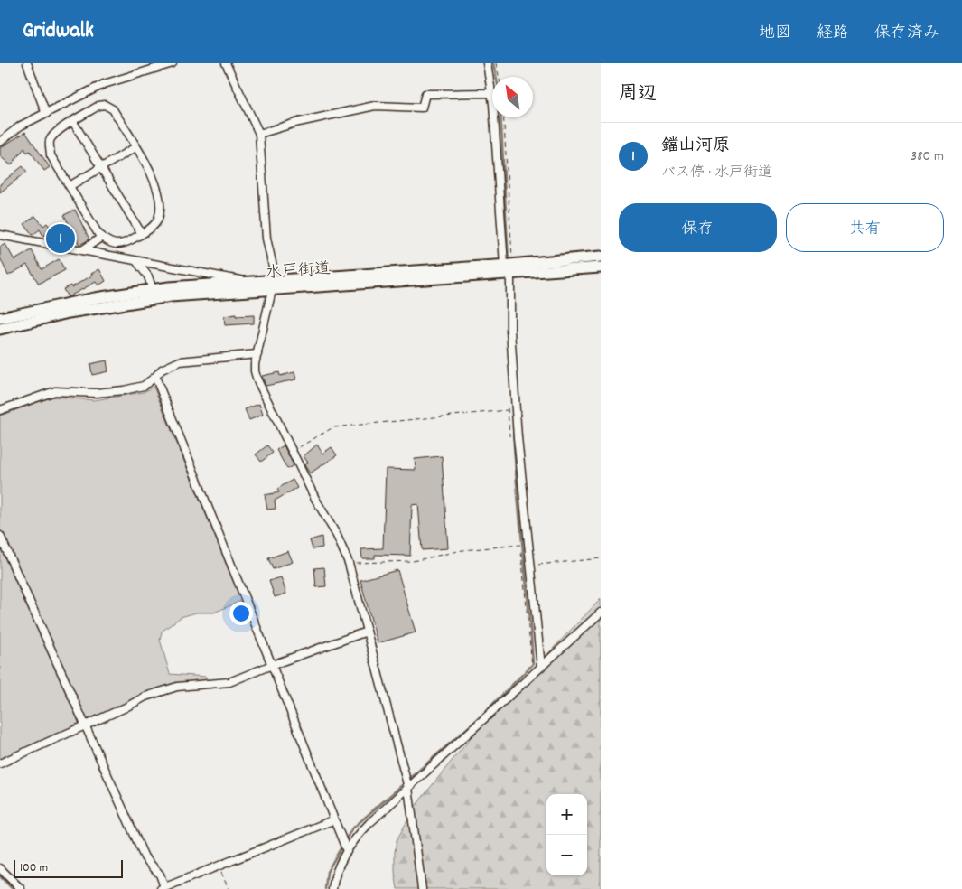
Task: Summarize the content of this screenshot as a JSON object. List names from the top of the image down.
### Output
{
  "streets": {
    "highway": ["水戸街道"]
  },
  "scale_bar": "100 m",
  "north": "top left",
  "page": {
    "header": "Gridwalk",
    "nav": ["地図", "経路", "保存済み"],
    "heading": "周辺",
    "list": [
      {
        "mark": "1",
        "name": "鐺山河原",
        "note": "バス停 · 水戸街道",
        "value": "380 m"
      }
    ],
    "buttons": ["保存", "共有"],
    "pins": "1",
    "map_buttons": ["+", "−"],
    "scale": "100 m"
  }
}
